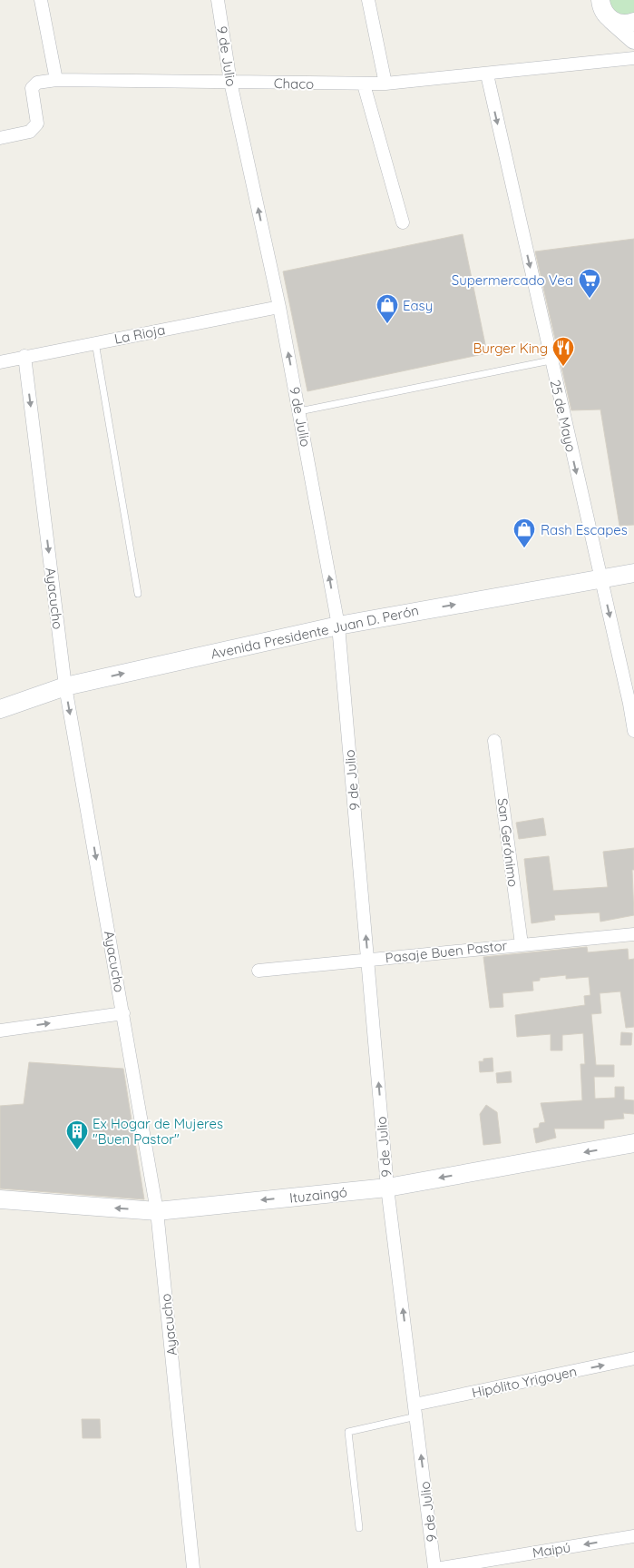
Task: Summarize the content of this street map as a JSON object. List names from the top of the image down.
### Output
{
  "streets": {
    "street": [
      "9 de Julio",
      "Chaco",
      "La Rioja",
      "25 de Mayo",
      "Ayacucho",
      "Avenida Presidente Juan D. Perón",
      "San Gerónimo",
      "Pasaje Buen Pastor",
      "Ituzaingó",
      "Hipólito Yrigoyen",
      "Maipú"
    ]
  },
  "crossings": [
    ["9 de Julio", "Chaco"],
    ["9 de Julio", "La Rioja"],
    ["9 de Julio", "Avenida Presidente Juan D. Perón"],
    ["9 de Julio", "Pasaje Buen Pastor"],
    ["9 de Julio", "Ituzaingó"],
    ["9 de Julio", "Hipólito Yrigoyen"],
    ["Chaco", "25 de Mayo"],
    ["La Rioja", "Ayacucho"],
    ["25 de Mayo", "Avenida Presidente Juan D. Perón"],
    ["Ayacucho", "Avenida Presidente Juan D. Perón"],
    ["Ayacucho", "Ituzaingó"],
    ["San Gerónimo", "Pasaje Buen Pastor"]
  ],
  "one_way": [
    "9 de Julio",
    "25 de Mayo",
    "Ayacucho",
    "Avenida Presidente Juan D. Perón",
    "Ituzaingó",
    "Hipólito Yrigoyen",
    "Maipú"
  ],
  "places": {
    "supermarket": ["Supermercado Vea"],
    "shop": ["Easy", "Rash Escapes"],
    "restaurant": ["Burger King"],
    "building": ["Ex Hogar de Mujeres \"Buen Pastor\""]
  }
}
